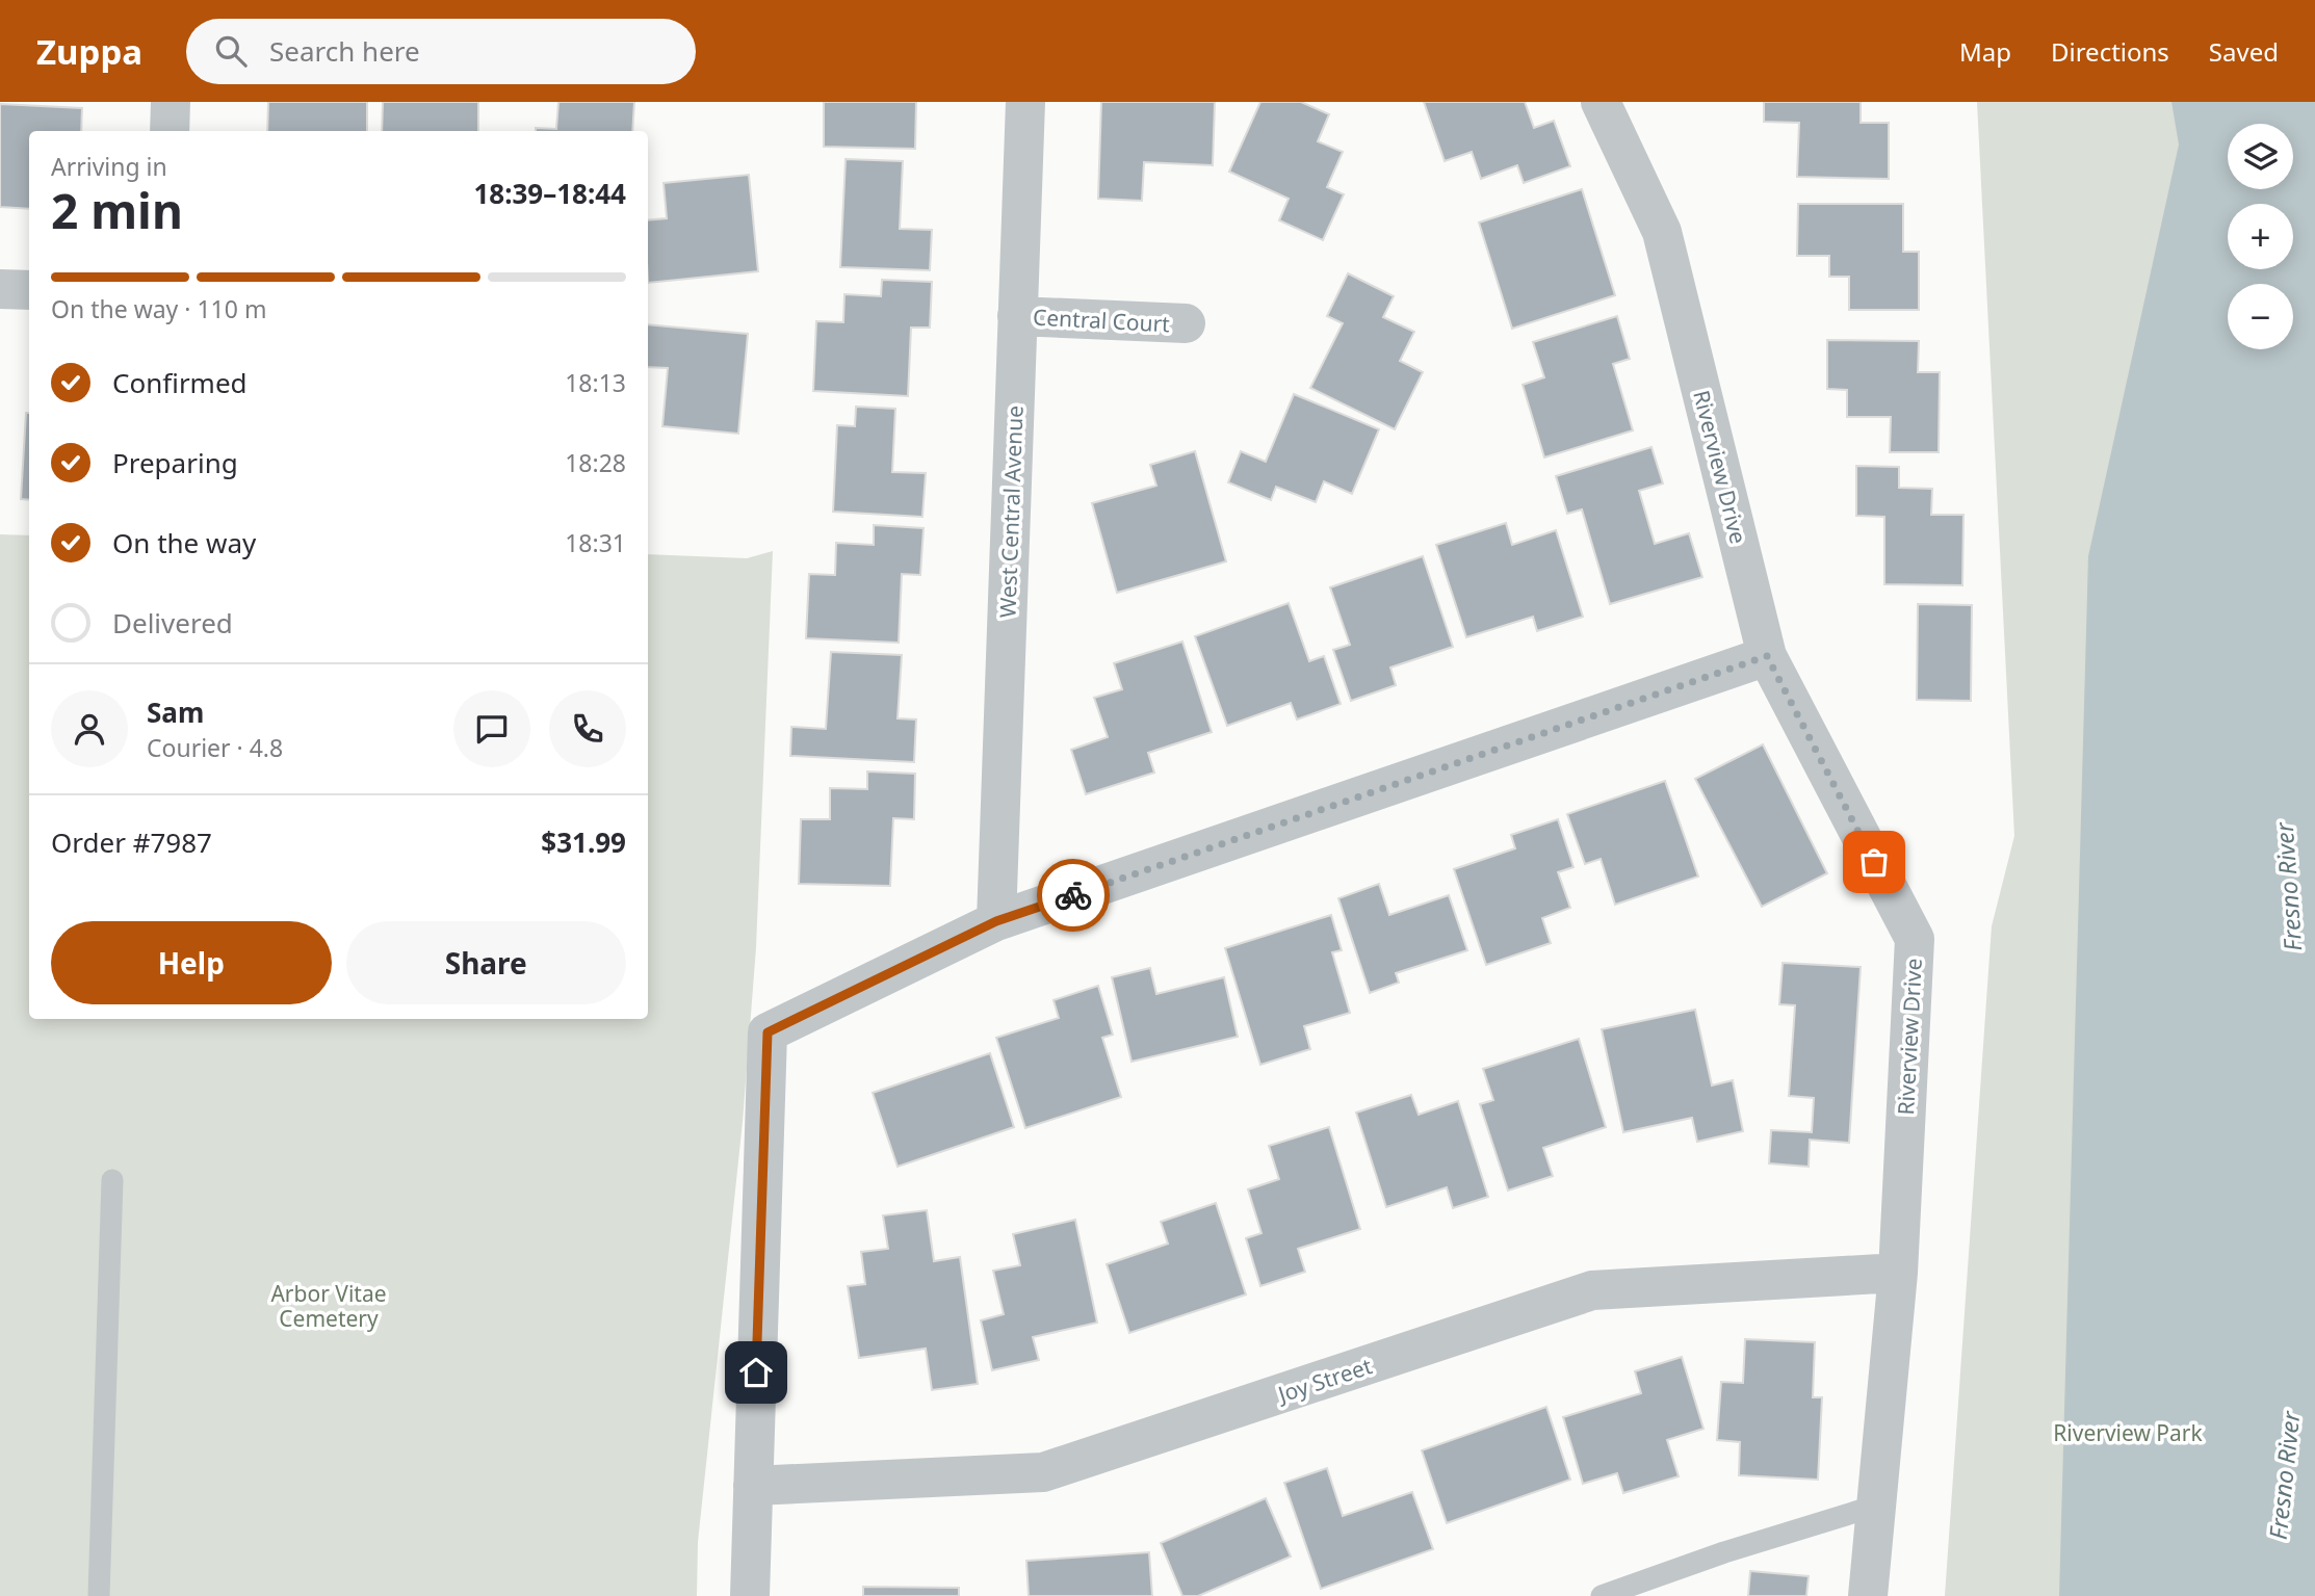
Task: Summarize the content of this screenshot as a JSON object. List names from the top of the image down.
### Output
{
  "streets": {
    "street": [
      "Central Court",
      "Riverview Drive",
      "West Central Avenue",
      "Joy Street"
    ]
  },
  "crossings": [
    ["Central Court", "West Central Avenue"],
    ["Riverview Drive", "Joy Street"]
  ],
  "water": ["Fresno River"],
  "parks": ["Arbor Vitae Cemetery", "Riverview Park"],
  "page": {
    "header": "Zuppa",
    "search": "Search here",
    "nav": ["Map", "Directions", "Saved"],
    "map_buttons": ["+", "−"],
    "heading": ["2 min", "Arriving in", "18:39–18:44"],
    "panel": [
      "Sam",
      "Courier · 4.8",
      "Order #7987",
      "$31.99"
    ],
    "bar": "On the way · 110 m",
    "list": [
      ["Confirmed", "18:13"],
      ["Preparing", "18:28"],
      ["On the way", "18:31"],
      "Delivered"
    ],
    "buttons": ["Help", "Share"]
  }
}
